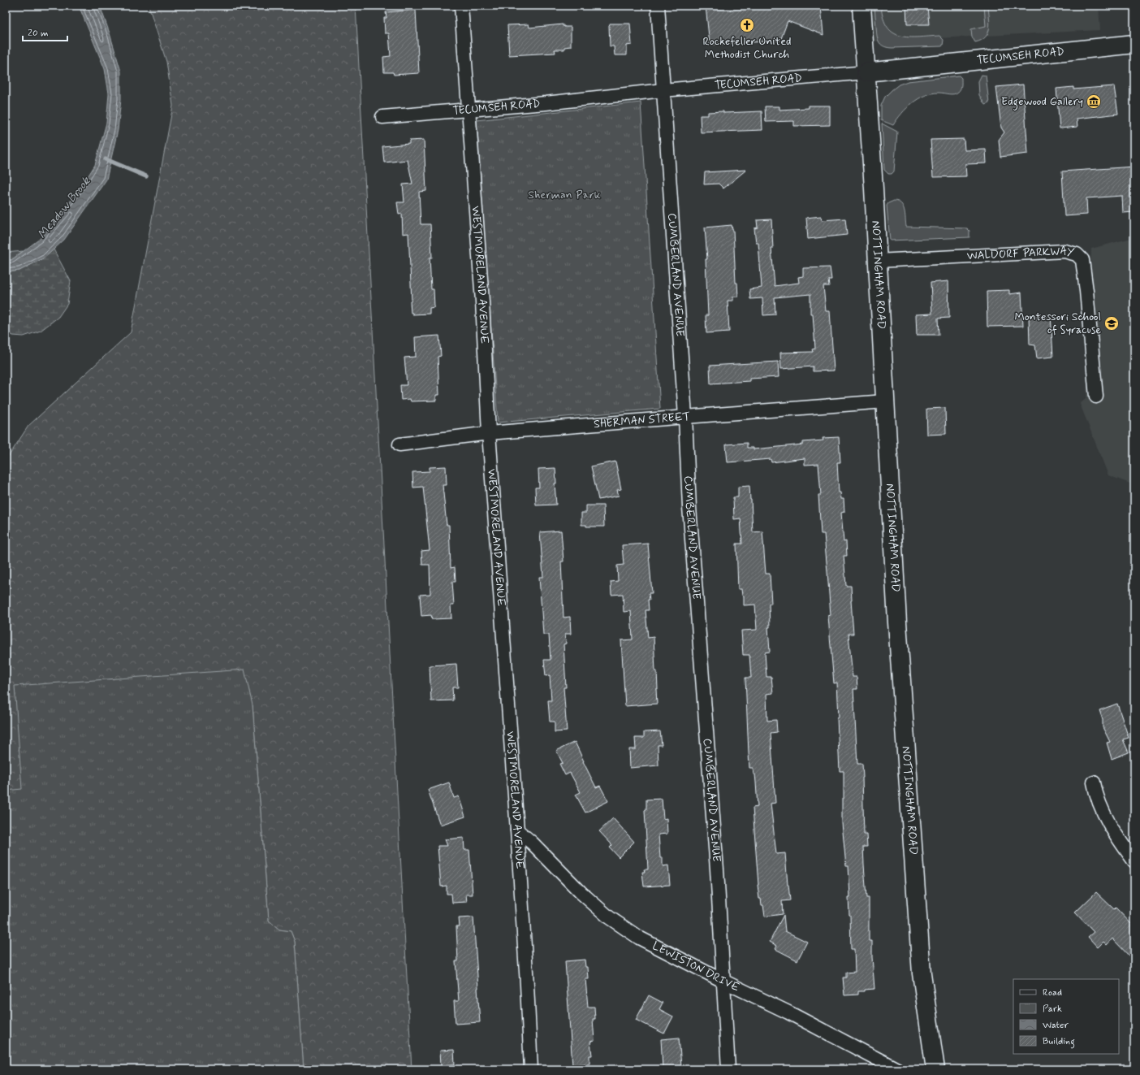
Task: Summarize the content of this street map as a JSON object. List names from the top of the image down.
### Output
{
  "streets": {
    "street": [
      "TECUMSEH ROAD",
      "WALDORF PARKWAY",
      "WESTMORELAND AVENUE",
      "CUMBERLAND AVENUE",
      "NOTTINGHAM ROAD",
      "SHERMAN STREET",
      "LEWISTON DRIVE"
    ]
  },
  "crossings": [
    ["TECUMSEH ROAD", "WESTMORELAND AVENUE"],
    ["TECUMSEH ROAD", "CUMBERLAND AVENUE"],
    ["TECUMSEH ROAD", "NOTTINGHAM ROAD"],
    ["WALDORF PARKWAY", "NOTTINGHAM ROAD"],
    ["WESTMORELAND AVENUE", "SHERMAN STREET"],
    ["WESTMORELAND AVENUE", "LEWISTON DRIVE"],
    ["CUMBERLAND AVENUE", "SHERMAN STREET"],
    ["CUMBERLAND AVENUE", "LEWISTON DRIVE"],
    ["NOTTINGHAM ROAD", "SHERMAN STREET"]
  ],
  "water": ["Meadow Brook"],
  "parks": ["Sherman Park"],
  "places": {
    "church": ["Rockefeller United Methodist Church"],
    "museum": ["Edgewood Gallery"],
    "school or university": ["Montessori School of Syracuse"]
  },
  "legend": [
    "Road",
    "Park",
    "Water",
    "Building"
  ],
  "scale_bar": "20 m"
}
